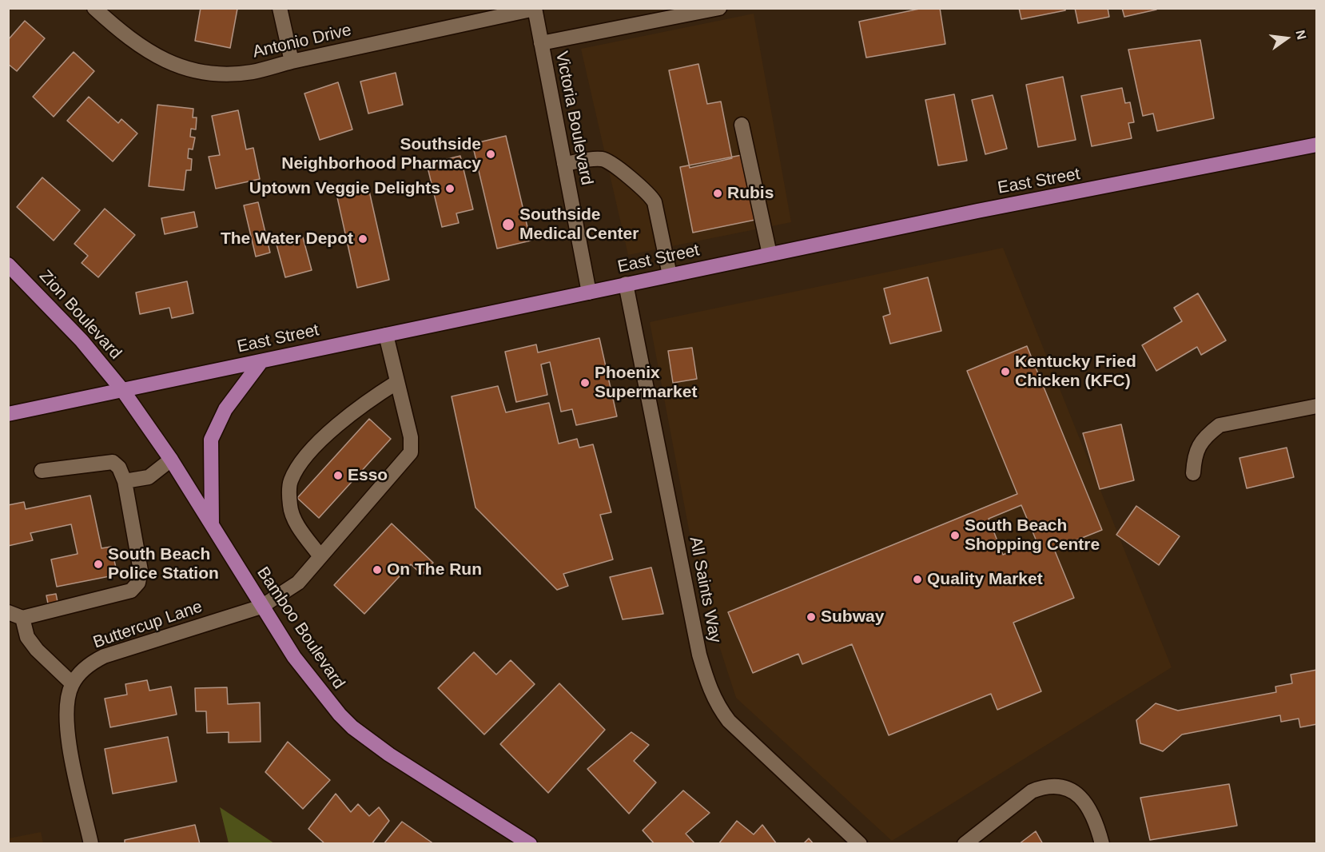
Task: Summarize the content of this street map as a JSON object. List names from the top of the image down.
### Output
{
  "streets": {
    "main road": ["East Street", "Zion Boulevard", "Bamboo Boulevard"],
    "street": [
      "Antonio Drive",
      "Victoria Boulevard",
      "All Saints Way",
      "Buttercup Lane"
    ]
  },
  "crossings": [
    ["Antonio Drive", "Victoria Boulevard"],
    ["Victoria Boulevard", "East Street"],
    ["East Street", "Zion Boulevard"],
    ["East Street", "All Saints Way"],
    ["East Street", "Bamboo Boulevard"],
    ["Zion Boulevard", "Bamboo Boulevard"],
    ["Buttercup Lane", "Bamboo Boulevard"]
  ],
  "places": [
    "Southside Neighborhood Pharmacy",
    "Uptown Veggie Delights",
    "Rubis",
    "Southside Medical Center",
    "The Water Depot",
    "Kentucky Fried Chicken (KFC)",
    "Phoenix Supermarket",
    "Esso",
    "South Beach Shopping Centre",
    "South Beach Police Station",
    "On The Run",
    "Quality Market",
    "Subway"
  ],
  "north": "right"
}
